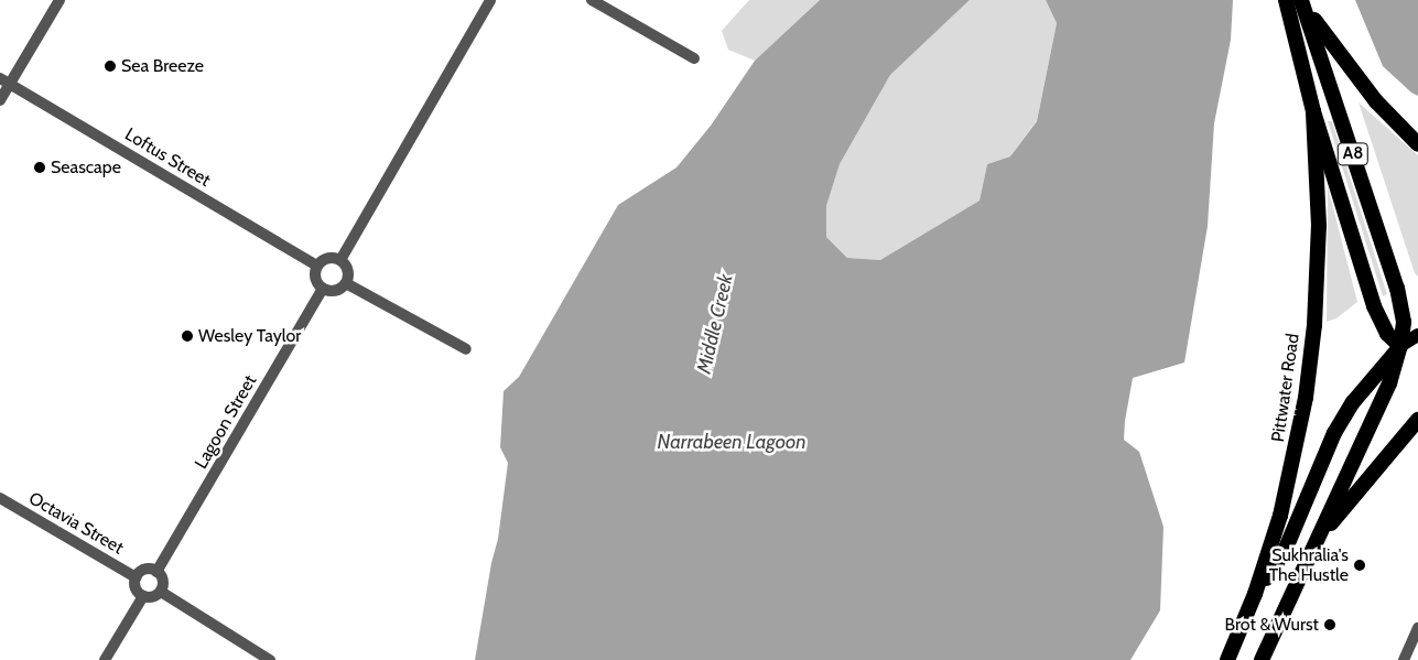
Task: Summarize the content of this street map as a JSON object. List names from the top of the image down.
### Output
{
  "streets": {
    "highway": ["A8", "Pittwater Road"],
    "street": ["Loftus Street", "Lagoon Street", "Octavia Street"]
  },
  "crossings": [
    ["A8", "Pittwater Road"],
    ["Loftus Street", "Lagoon Street"],
    ["Lagoon Street", "Octavia Street"]
  ],
  "water": ["Middle Creek", "Narrabeen Lagoon"],
  "places": [
    "Sea Breeze",
    "Seascape",
    "Wesley Taylor",
    "Sukhralia's The Hustle",
    "Brot & Wurst"
  ]
}
